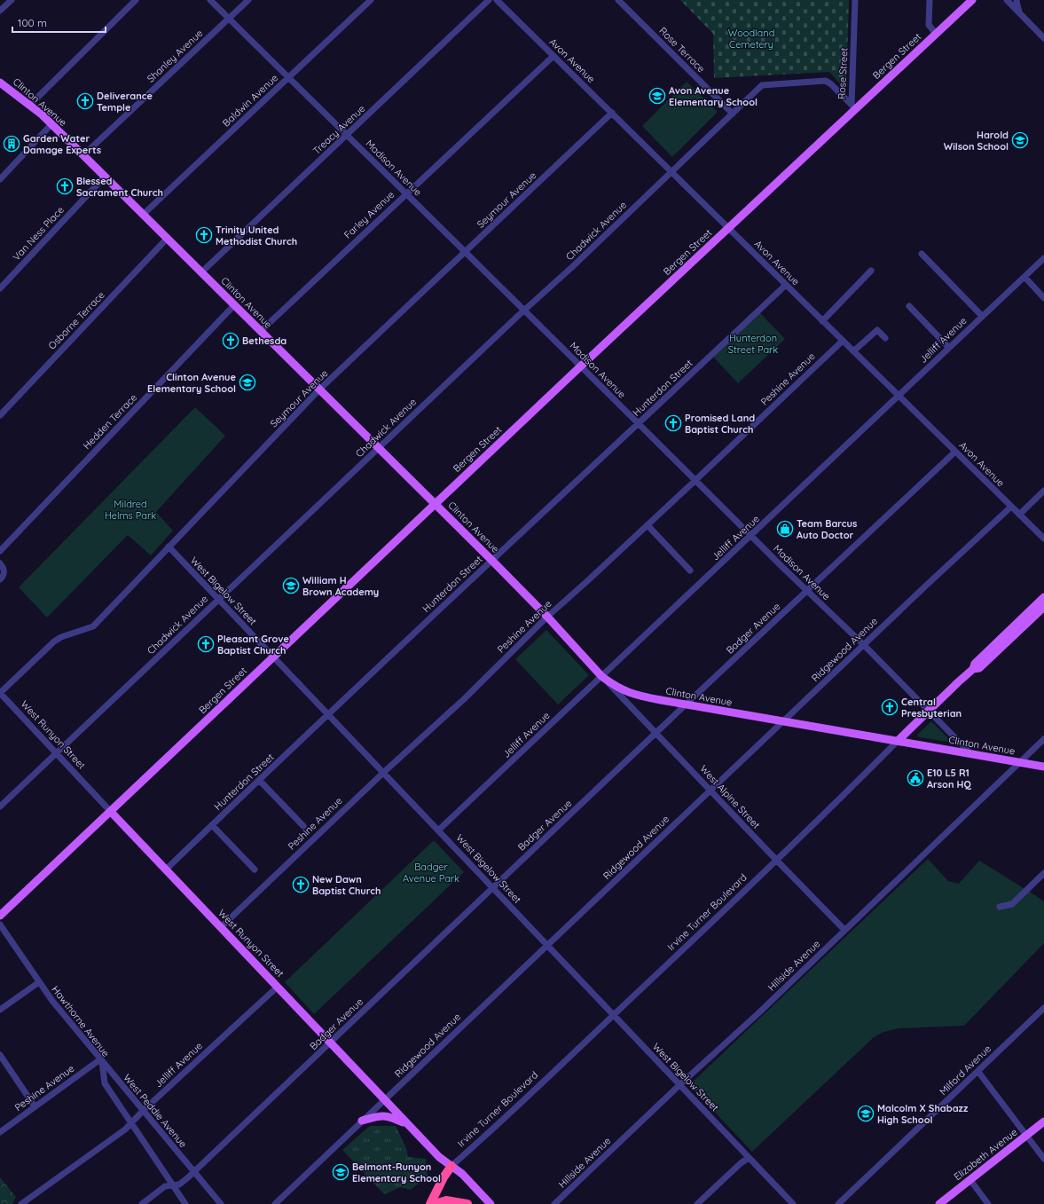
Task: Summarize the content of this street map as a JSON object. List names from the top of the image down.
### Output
{
  "streets": {
    "main road": [
      "Bergen Street",
      "Clinton Avenue",
      "West Runyon Street",
      "Irvine Turner Boulevard",
      "Elizabeth Avenue"
    ],
    "street": [
      "Rose Terrace",
      "Shanley Avenue",
      "Avon Avenue",
      "Rose Street",
      "Baldwin Avenue",
      "Treacy Avenue",
      "Madison Avenue",
      "Seymour Avenue",
      "Farley Avenue",
      "Chadwick Avenue",
      "Van Ness Place",
      "Osborne Terrace",
      "Jelliff Avenue",
      "Peshine Avenue",
      "Hunterdon Street",
      "Hedden Terrace",
      "West Bigelow Street",
      "Badger Avenue",
      "Ridgewood Avenue",
      "West Alpine Street",
      "Hillside Avenue",
      "Hawthorne Avenue",
      "Milford Avenue",
      "West Peddie Avenue"
    ]
  },
  "crossings": [
    ["Rose Terrace", "Chadwick Avenue"],
    ["Shanley Avenue", "Clinton Avenue"],
    ["Shanley Avenue", "Madison Avenue"],
    ["Bergen Street", "Avon Avenue"],
    ["Bergen Street", "Rose Street"],
    ["Bergen Street", "Clinton Avenue"],
    ["Bergen Street", "Madison Avenue"],
    ["Bergen Street", "West Bigelow Street"],
    ["Bergen Street", "West Runyon Street"],
    ["Avon Avenue", "Seymour Avenue"],
    ["Avon Avenue", "Farley Avenue"],
    ["Avon Avenue", "Chadwick Avenue"],
    ["Avon Avenue", "Jelliff Avenue"],
    ["Avon Avenue", "Peshine Avenue"],
    ["Avon Avenue", "Hunterdon Street"],
    ["Avon Avenue", "Badger Avenue"],
    ["Avon Avenue", "Ridgewood Avenue"],
    ["Rose Street", "Chadwick Avenue"],
    ["Baldwin Avenue", "Clinton Avenue"],
    ["Baldwin Avenue", "Madison Avenue"],
    ["Clinton Avenue", "Treacy Avenue"],
    ["Clinton Avenue", "Madison Avenue"],
    ["Clinton Avenue", "Seymour Avenue"],
    ["Clinton Avenue", "Farley Avenue"],
    ["Clinton Avenue", "Chadwick Avenue"],
    ["Clinton Avenue", "Van Ness Place"],
    ["Clinton Avenue", "Osborne Terrace"],
    ["Clinton Avenue", "Jelliff Avenue"],
    ["Clinton Avenue", "Peshine Avenue"],
    ["Clinton Avenue", "Hunterdon Street"],
    ["Clinton Avenue", "Hedden Terrace"],
    ["Clinton Avenue", "Badger Avenue"],
    ["Clinton Avenue", "Ridgewood Avenue"],
    ["Clinton Avenue", "West Alpine Street"],
    ["Clinton Avenue", "Irvine Turner Boulevard"],
    ["Clinton Avenue", "Hillside Avenue"],
    ["Treacy Avenue", "Madison Avenue"],
    ["Madison Avenue", "Seymour Avenue"],
    ["Madison Avenue", "Farley Avenue"],
    ["Madison Avenue", "Chadwick Avenue"],
    ["Madison Avenue", "Jelliff Avenue"],
    ["Madison Avenue", "Peshine Avenue"],
    ["Madison Avenue", "Hunterdon Street"],
    ["Madison Avenue", "Badger Avenue"],
    ["Madison Avenue", "Ridgewood Avenue"],
    ["Madison Avenue", "Irvine Turner Boulevard"],
    ["Seymour Avenue", "West Bigelow Street"],
    ["Seymour Avenue", "West Runyon Street"],
    ["Chadwick Avenue", "West Bigelow Street"],
    ["Chadwick Avenue", "West Runyon Street"],
    ["Jelliff Avenue", "West Bigelow Street"],
    ["Jelliff Avenue", "West Runyon Street"],
    ["Jelliff Avenue", "West Alpine Street"],
    ["Jelliff Avenue", "Hawthorne Avenue"],
    ["Jelliff Avenue", "West Peddie Avenue"],
    ["Peshine Avenue", "West Bigelow Street"],
    ["Peshine Avenue", "West Runyon Street"],
    ["Peshine Avenue", "Hawthorne Avenue"],
    ["Peshine Avenue", "West Peddie Avenue"],
    ["Hunterdon Street", "West Bigelow Street"],
    ["Hunterdon Street", "West Runyon Street"],
    ["West Bigelow Street", "Badger Avenue"],
    ["West Bigelow Street", "Ridgewood Avenue"],
    ["West Bigelow Street", "Irvine Turner Boulevard"],
    ["West Bigelow Street", "Hillside Avenue"],
    ["Badger Avenue", "West Runyon Street"],
    ["Badger Avenue", "West Alpine Street"],
    ["Badger Avenue", "Hawthorne Avenue"],
    ["Badger Avenue", "West Peddie Avenue"],
    ["Ridgewood Avenue", "West Runyon Street"],
    ["Ridgewood Avenue", "West Alpine Street"],
    ["West Runyon Street", "Irvine Turner Boulevard"],
    ["West Alpine Street", "Irvine Turner Boulevard"],
    ["West Alpine Street", "Hillside Avenue"],
    ["Hawthorne Avenue", "West Peddie Avenue"]
  ],
  "parks": [
    "Woodland Cemetery",
    "Hunterdon Street Park",
    "Mildred Helms Park",
    "Badger Avenue Park"
  ],
  "places": {
    "school or university": [
      "Avon Avenue Elementary School",
      "Harold Wilson School",
      "Clinton Avenue Elementary School",
      "William H Brown Academy",
      "Malcolm X Shabazz High School",
      "Belmont-Runyon Elementary School"
    ],
    "church": [
      "Deliverance Temple",
      "Blessed Sacrament Church",
      "Trinity United Methodist Church",
      "Bethesda",
      "Promised Land Baptist Church",
      "Pleasant Grove Baptist Church",
      "Central Presbyterian",
      "New Dawn Baptist Church"
    ],
    "building": ["Garden Water Damage Experts"],
    "shop": ["Team Barcus Auto Doctor"],
    "public building": ["E10 L5 R1 Arson HQ"]
  },
  "scale_bar": "100 m"
}
